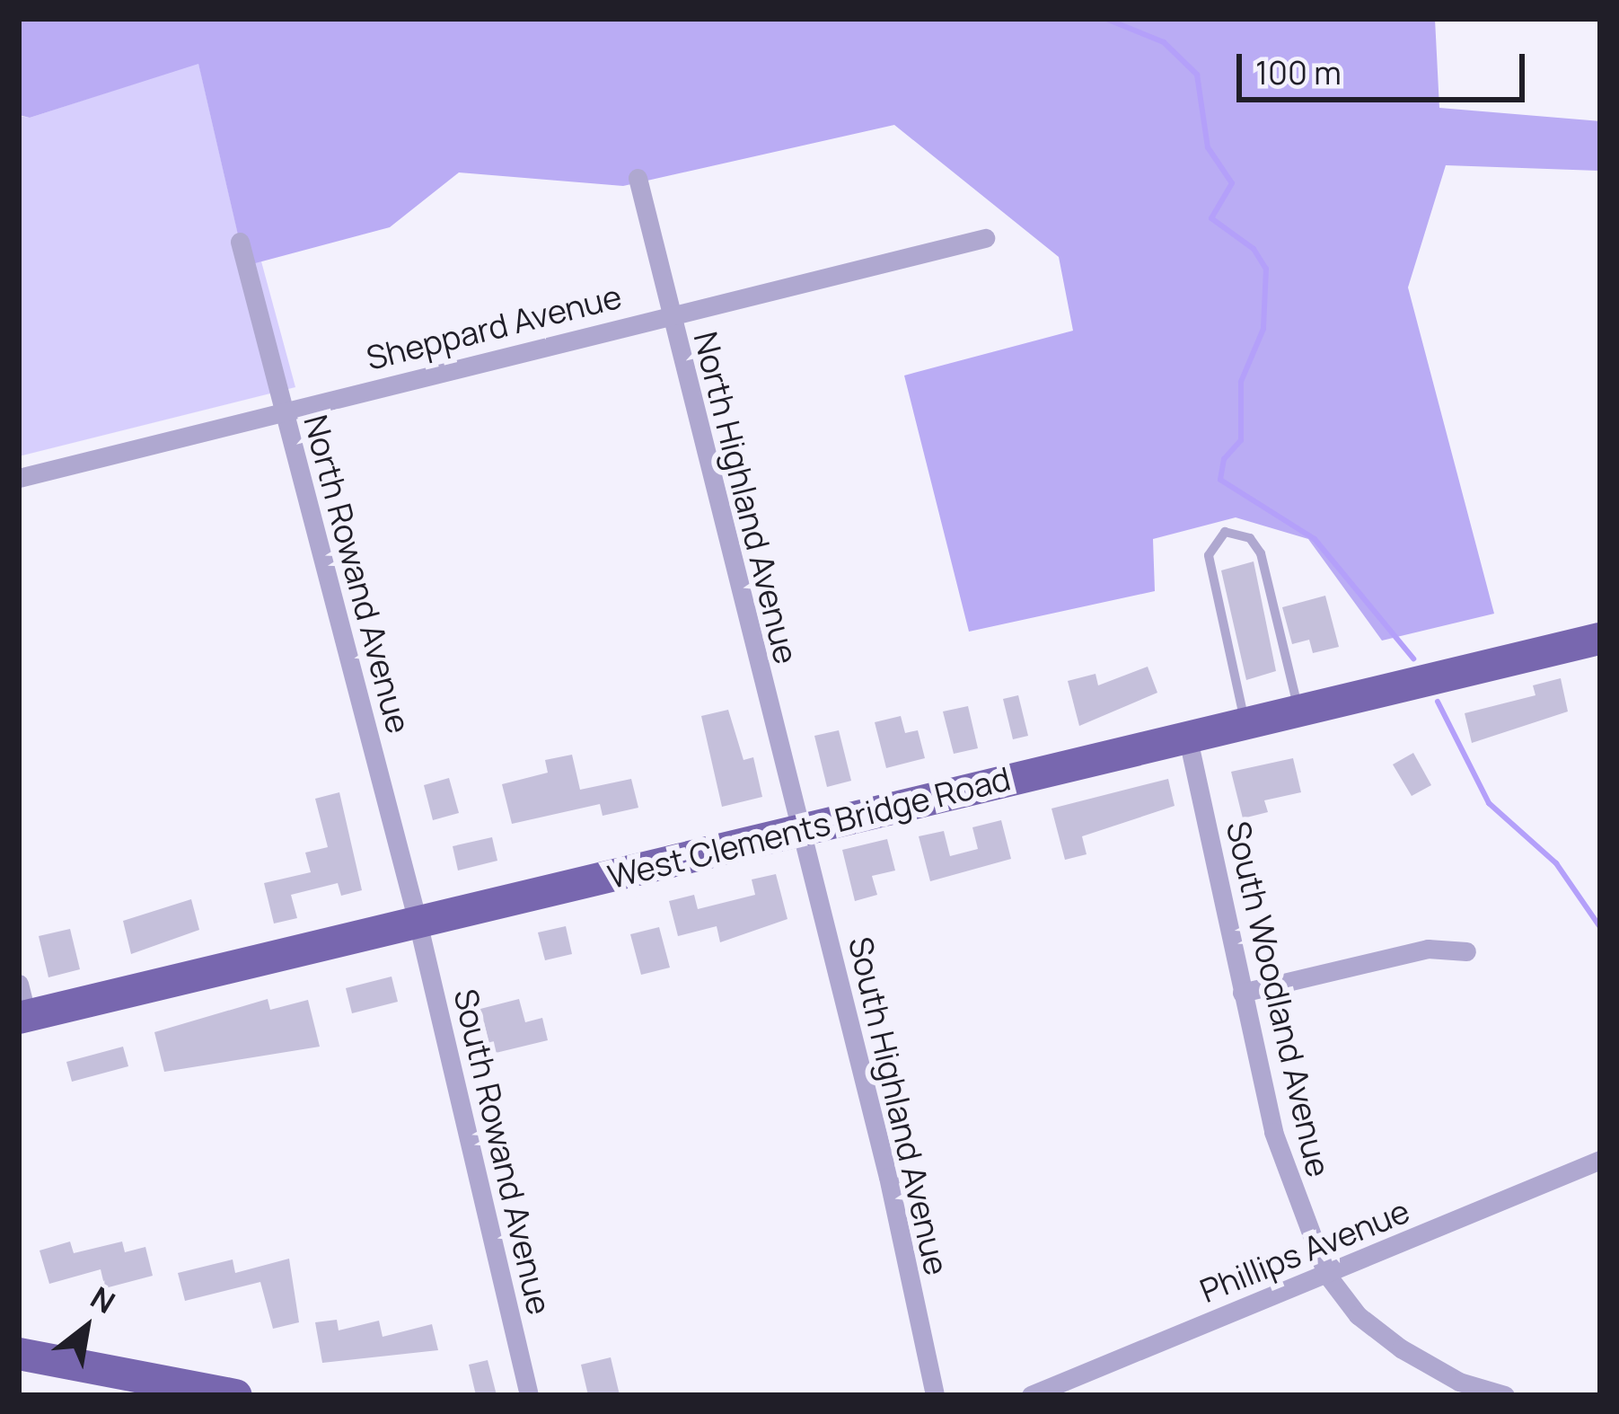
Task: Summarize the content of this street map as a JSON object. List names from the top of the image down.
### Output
{
  "streets": {
    "main road": ["West Clements Bridge Road"],
    "street": [
      "Sheppard Avenue",
      "North Highland Avenue",
      "North Rowand Avenue",
      "South Woodland Avenue",
      "South Highland Avenue",
      "South Rowand Avenue",
      "Phillips Avenue"
    ]
  },
  "crossings": [
    ["Sheppard Avenue", "North Highland Avenue"],
    ["Sheppard Avenue", "North Rowand Avenue"],
    ["North Highland Avenue", "West Clements Bridge Road"],
    ["North Highland Avenue", "South Highland Avenue"],
    ["North Rowand Avenue", "West Clements Bridge Road"],
    ["North Rowand Avenue", "South Rowand Avenue"],
    ["West Clements Bridge Road", "South Woodland Avenue"],
    ["West Clements Bridge Road", "South Highland Avenue"],
    ["West Clements Bridge Road", "South Rowand Avenue"],
    ["South Woodland Avenue", "Phillips Avenue"]
  ],
  "scale_bar": "100 m",
  "north": "top right"
}
